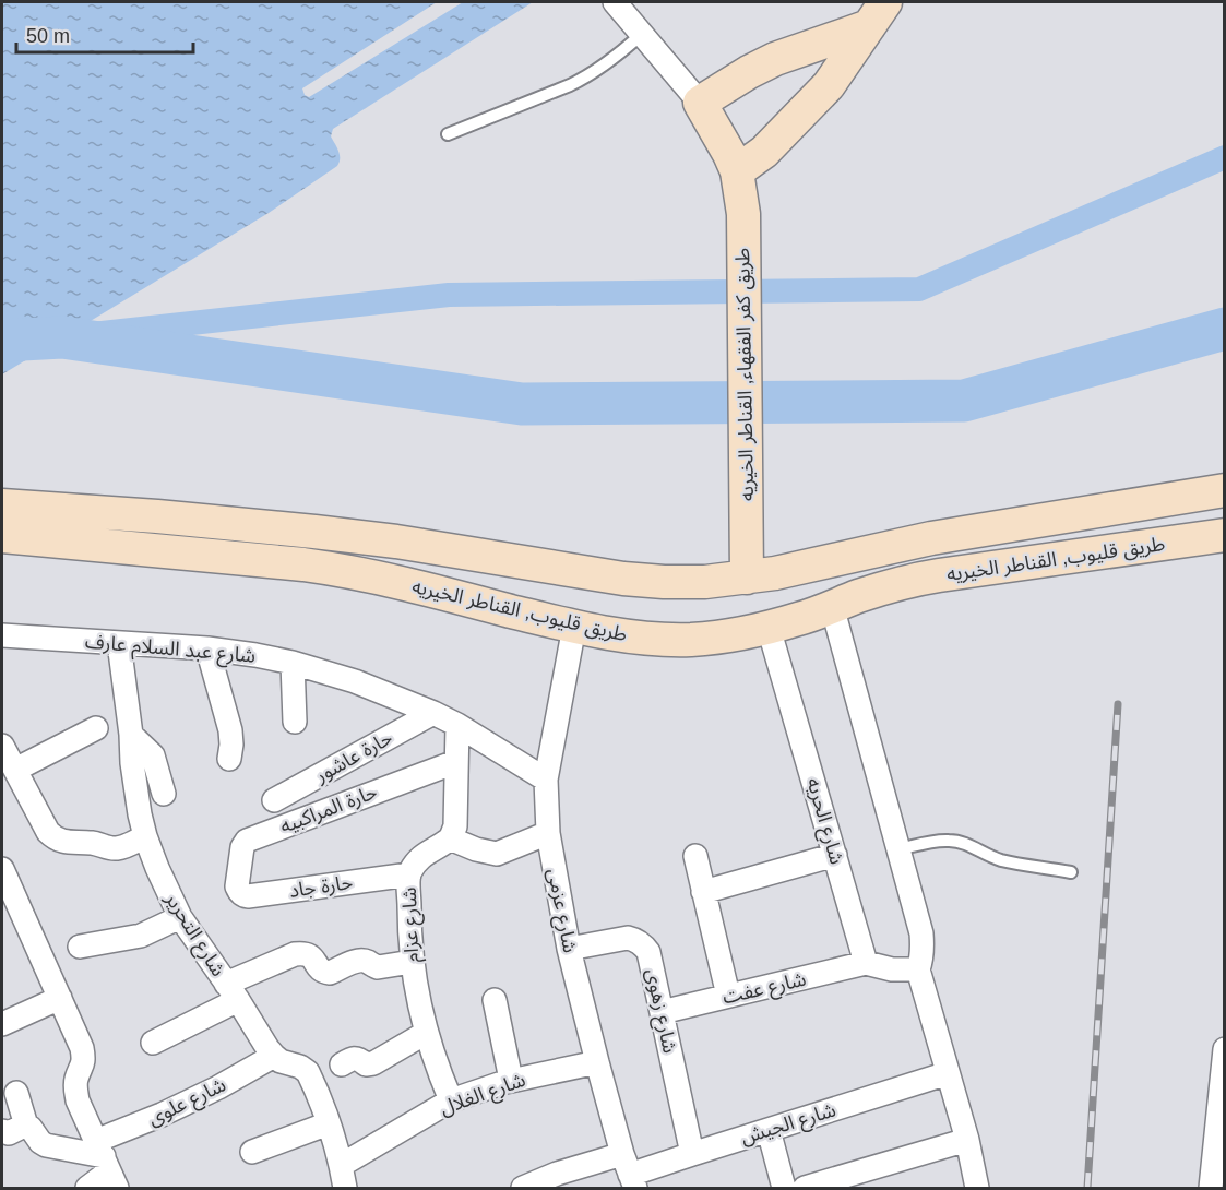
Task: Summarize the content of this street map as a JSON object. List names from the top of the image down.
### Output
{
  "streets": {
    "main road": ["طريق كفر الفقهاء, القناطر الخيريه", "طريق قليوب, القناطر الخيريه"],
    "street": [
      "شارع عبد السلام عارف",
      "حارة عاشور",
      "حارة المراكبيه",
      "شارع الحريه",
      "حارة جاد",
      "شارع عزمى",
      "شارع عزام",
      "شارع التحرير",
      "شارع عفت",
      "شارع زهوى",
      "شارع الغلال",
      "شارع علوى",
      "شارع الجيش"
    ]
  },
  "crossings": [
    ["طريق كفر الفقهاء, القناطر الخيريه", "طريق قليوب, القناطر الخيريه"],
    ["طريق قليوب, القناطر الخيريه", "شارع الحريه"],
    ["طريق قليوب, القناطر الخيريه", "شارع عزمى"],
    ["شارع عبد السلام عارف", "حارة عاشور"],
    ["شارع عبد السلام عارف", "شارع عزمى"],
    ["شارع عبد السلام عارف", "شارع التحرير"],
    ["حارة المراكبيه", "حارة جاد"],
    ["شارع الحريه", "شارع عفت"],
    ["حارة جاد", "شارع عزام"],
    ["شارع عزمى", "شارع زهوى"],
    ["شارع عزمى", "شارع الغلال"],
    ["شارع عزمى", "شارع الجيش"],
    ["شارع عزام", "شارع الغلال"],
    ["شارع التحرير", "شارع علوى"],
    ["شارع عفت", "شارع زهوى"],
    ["شارع زهوى", "شارع الجيش"]
  ],
  "scale_bar": "50 m"
}
